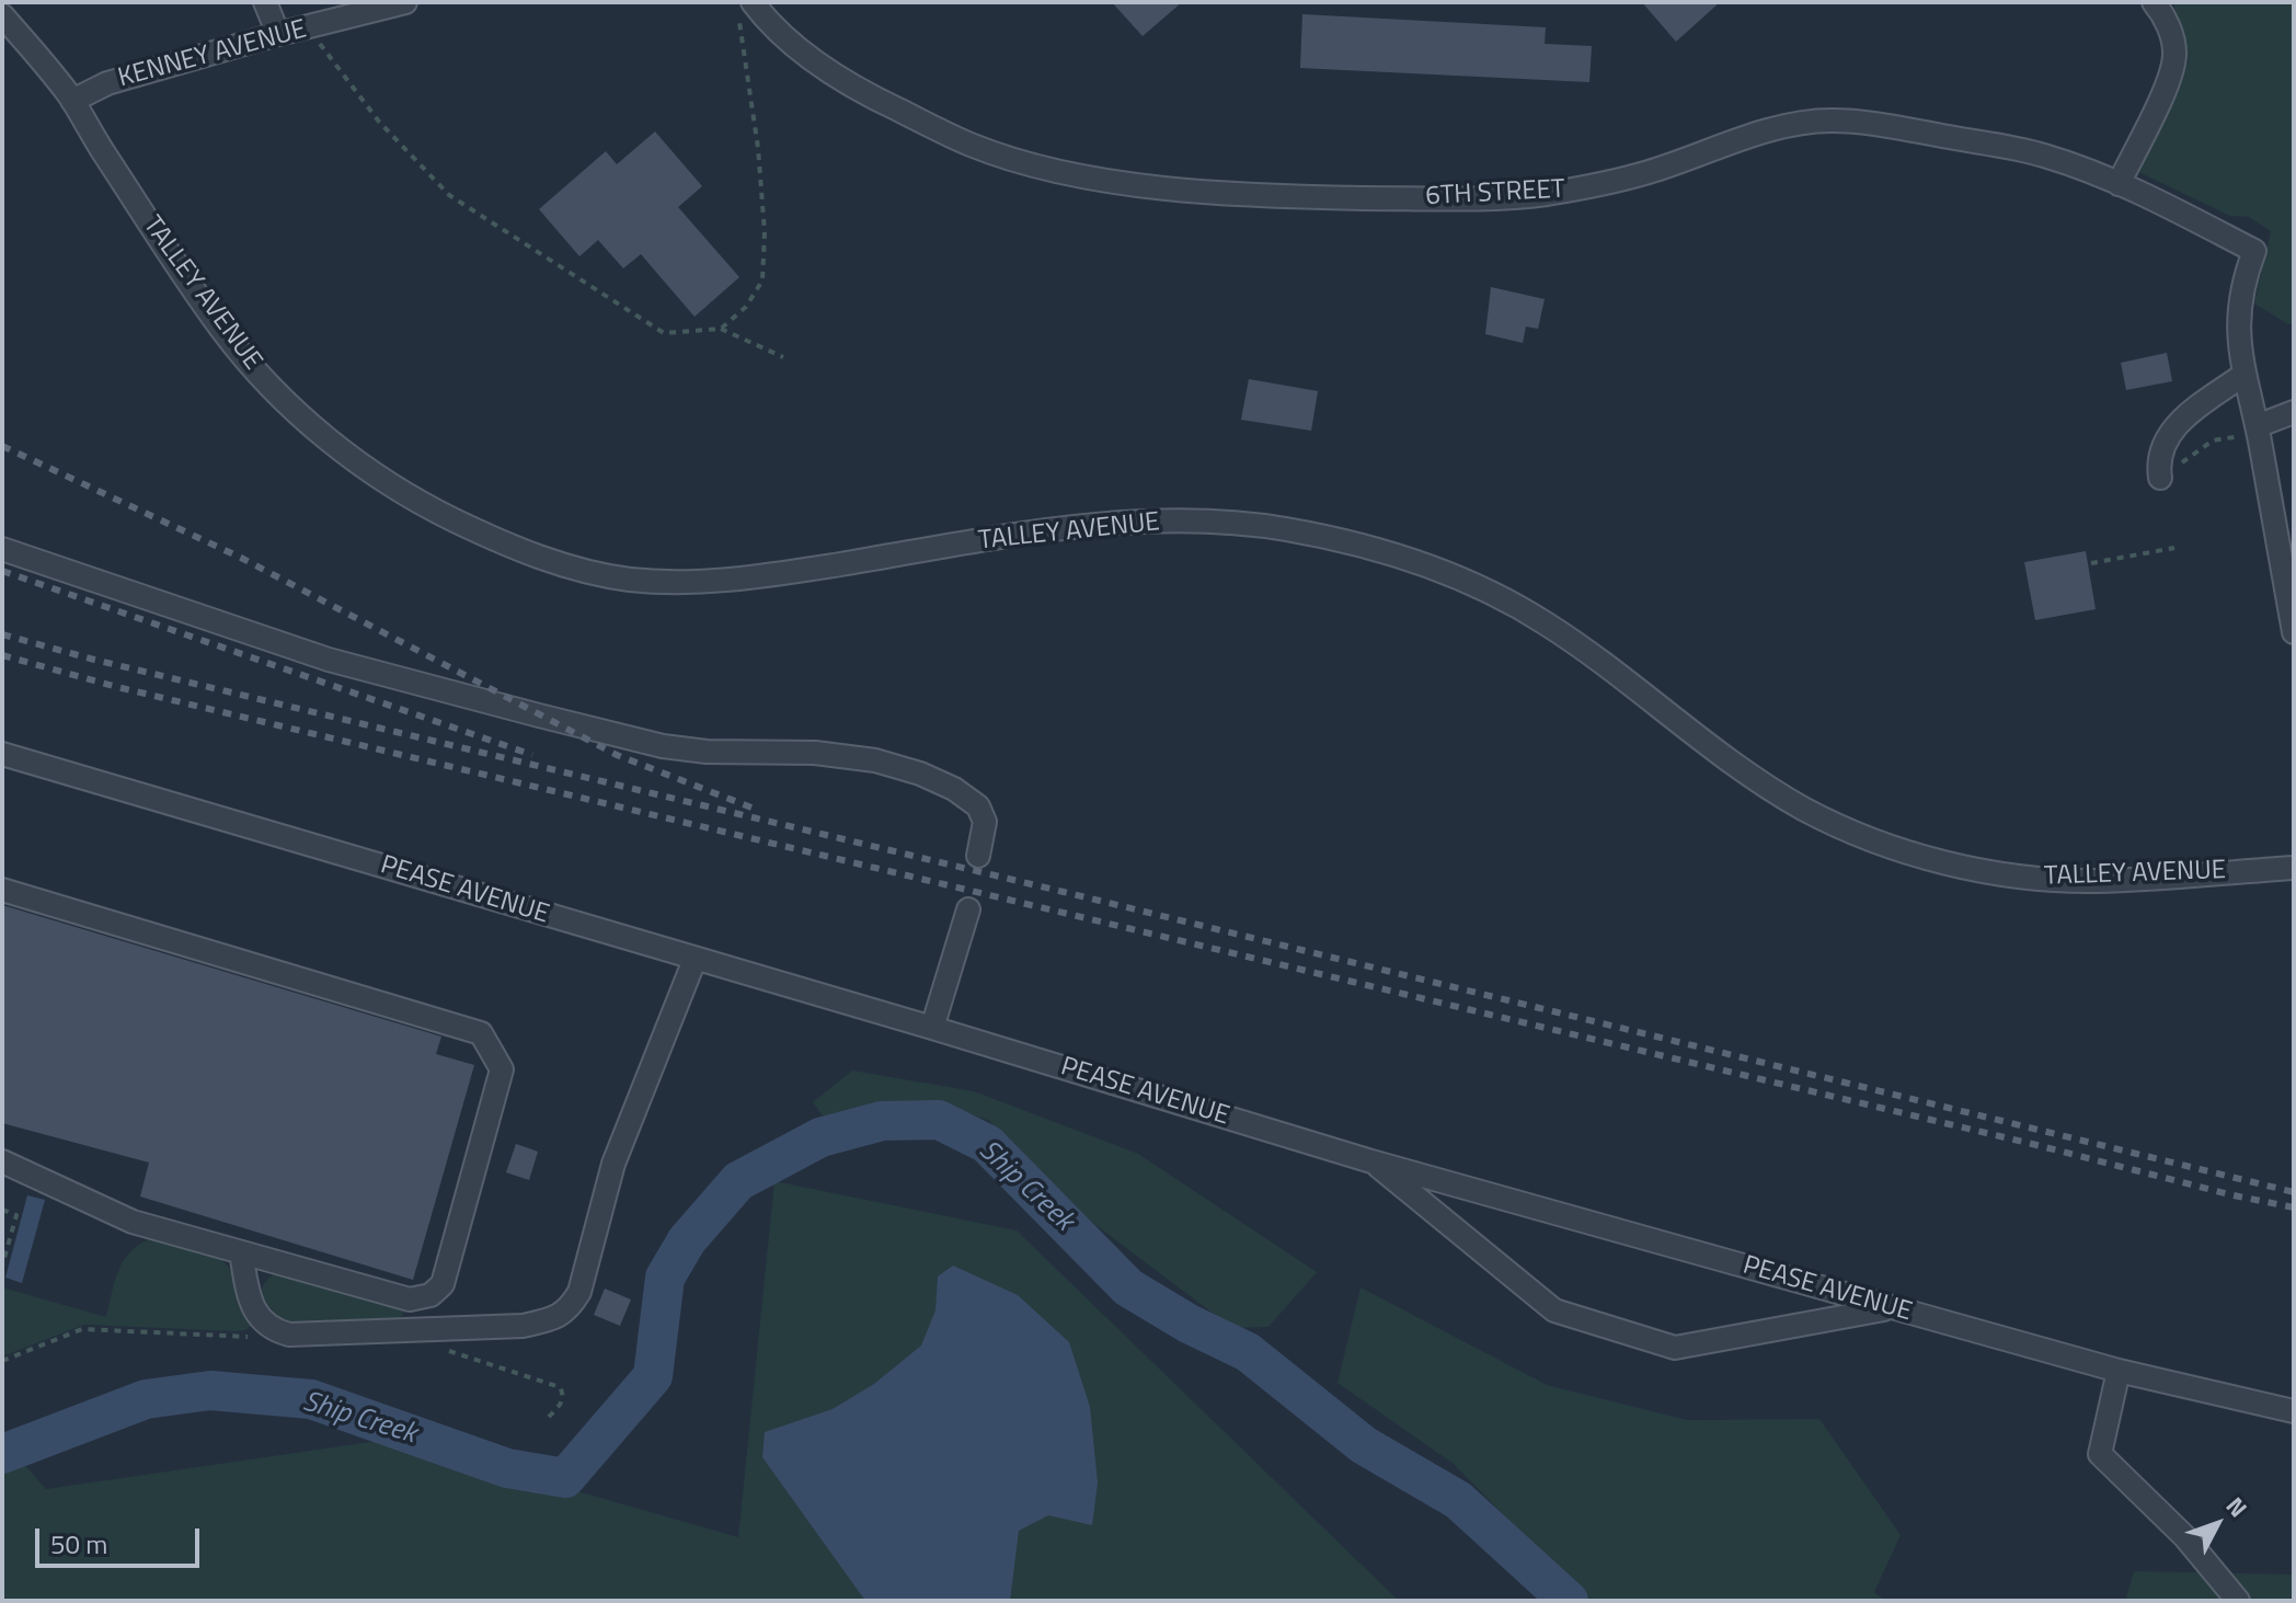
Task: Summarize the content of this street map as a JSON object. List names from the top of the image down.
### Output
{
  "streets": {
    "street": [
      "KENNEY AVENUE",
      "6TH STREET",
      "TALLEY AVENUE",
      "PEASE AVENUE"
    ]
  },
  "crossings": [
    ["KENNEY AVENUE", "TALLEY AVENUE"]
  ],
  "water": ["Ship Creek"],
  "scale_bar": "50 m",
  "north": "top right"
}
